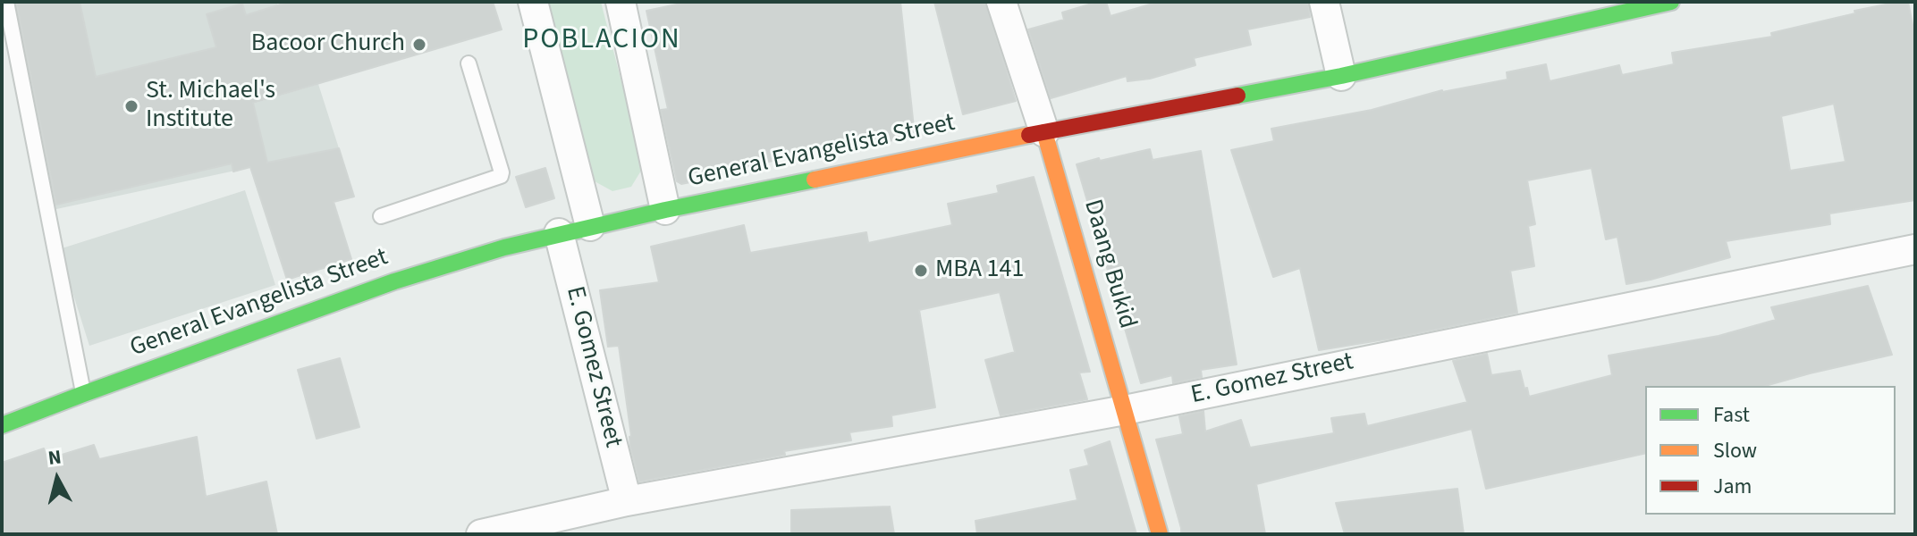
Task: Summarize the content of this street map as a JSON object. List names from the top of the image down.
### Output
{
  "streets": {
    "main road": ["General Evangelista Street", "Daang Bukid"],
    "street": ["E. Gomez Street"]
  },
  "crossings": [
    ["General Evangelista Street", "Daang Bukid"],
    ["General Evangelista Street", "E. Gomez Street"],
    ["Daang Bukid", "E. Gomez Street"]
  ],
  "districts": ["POBLACION"],
  "places": ["Bacoor Church", "St. Michael's Institute", "MBA 141"],
  "legend": ["Fast", "Slow", "Jam"],
  "north": "top"
}
